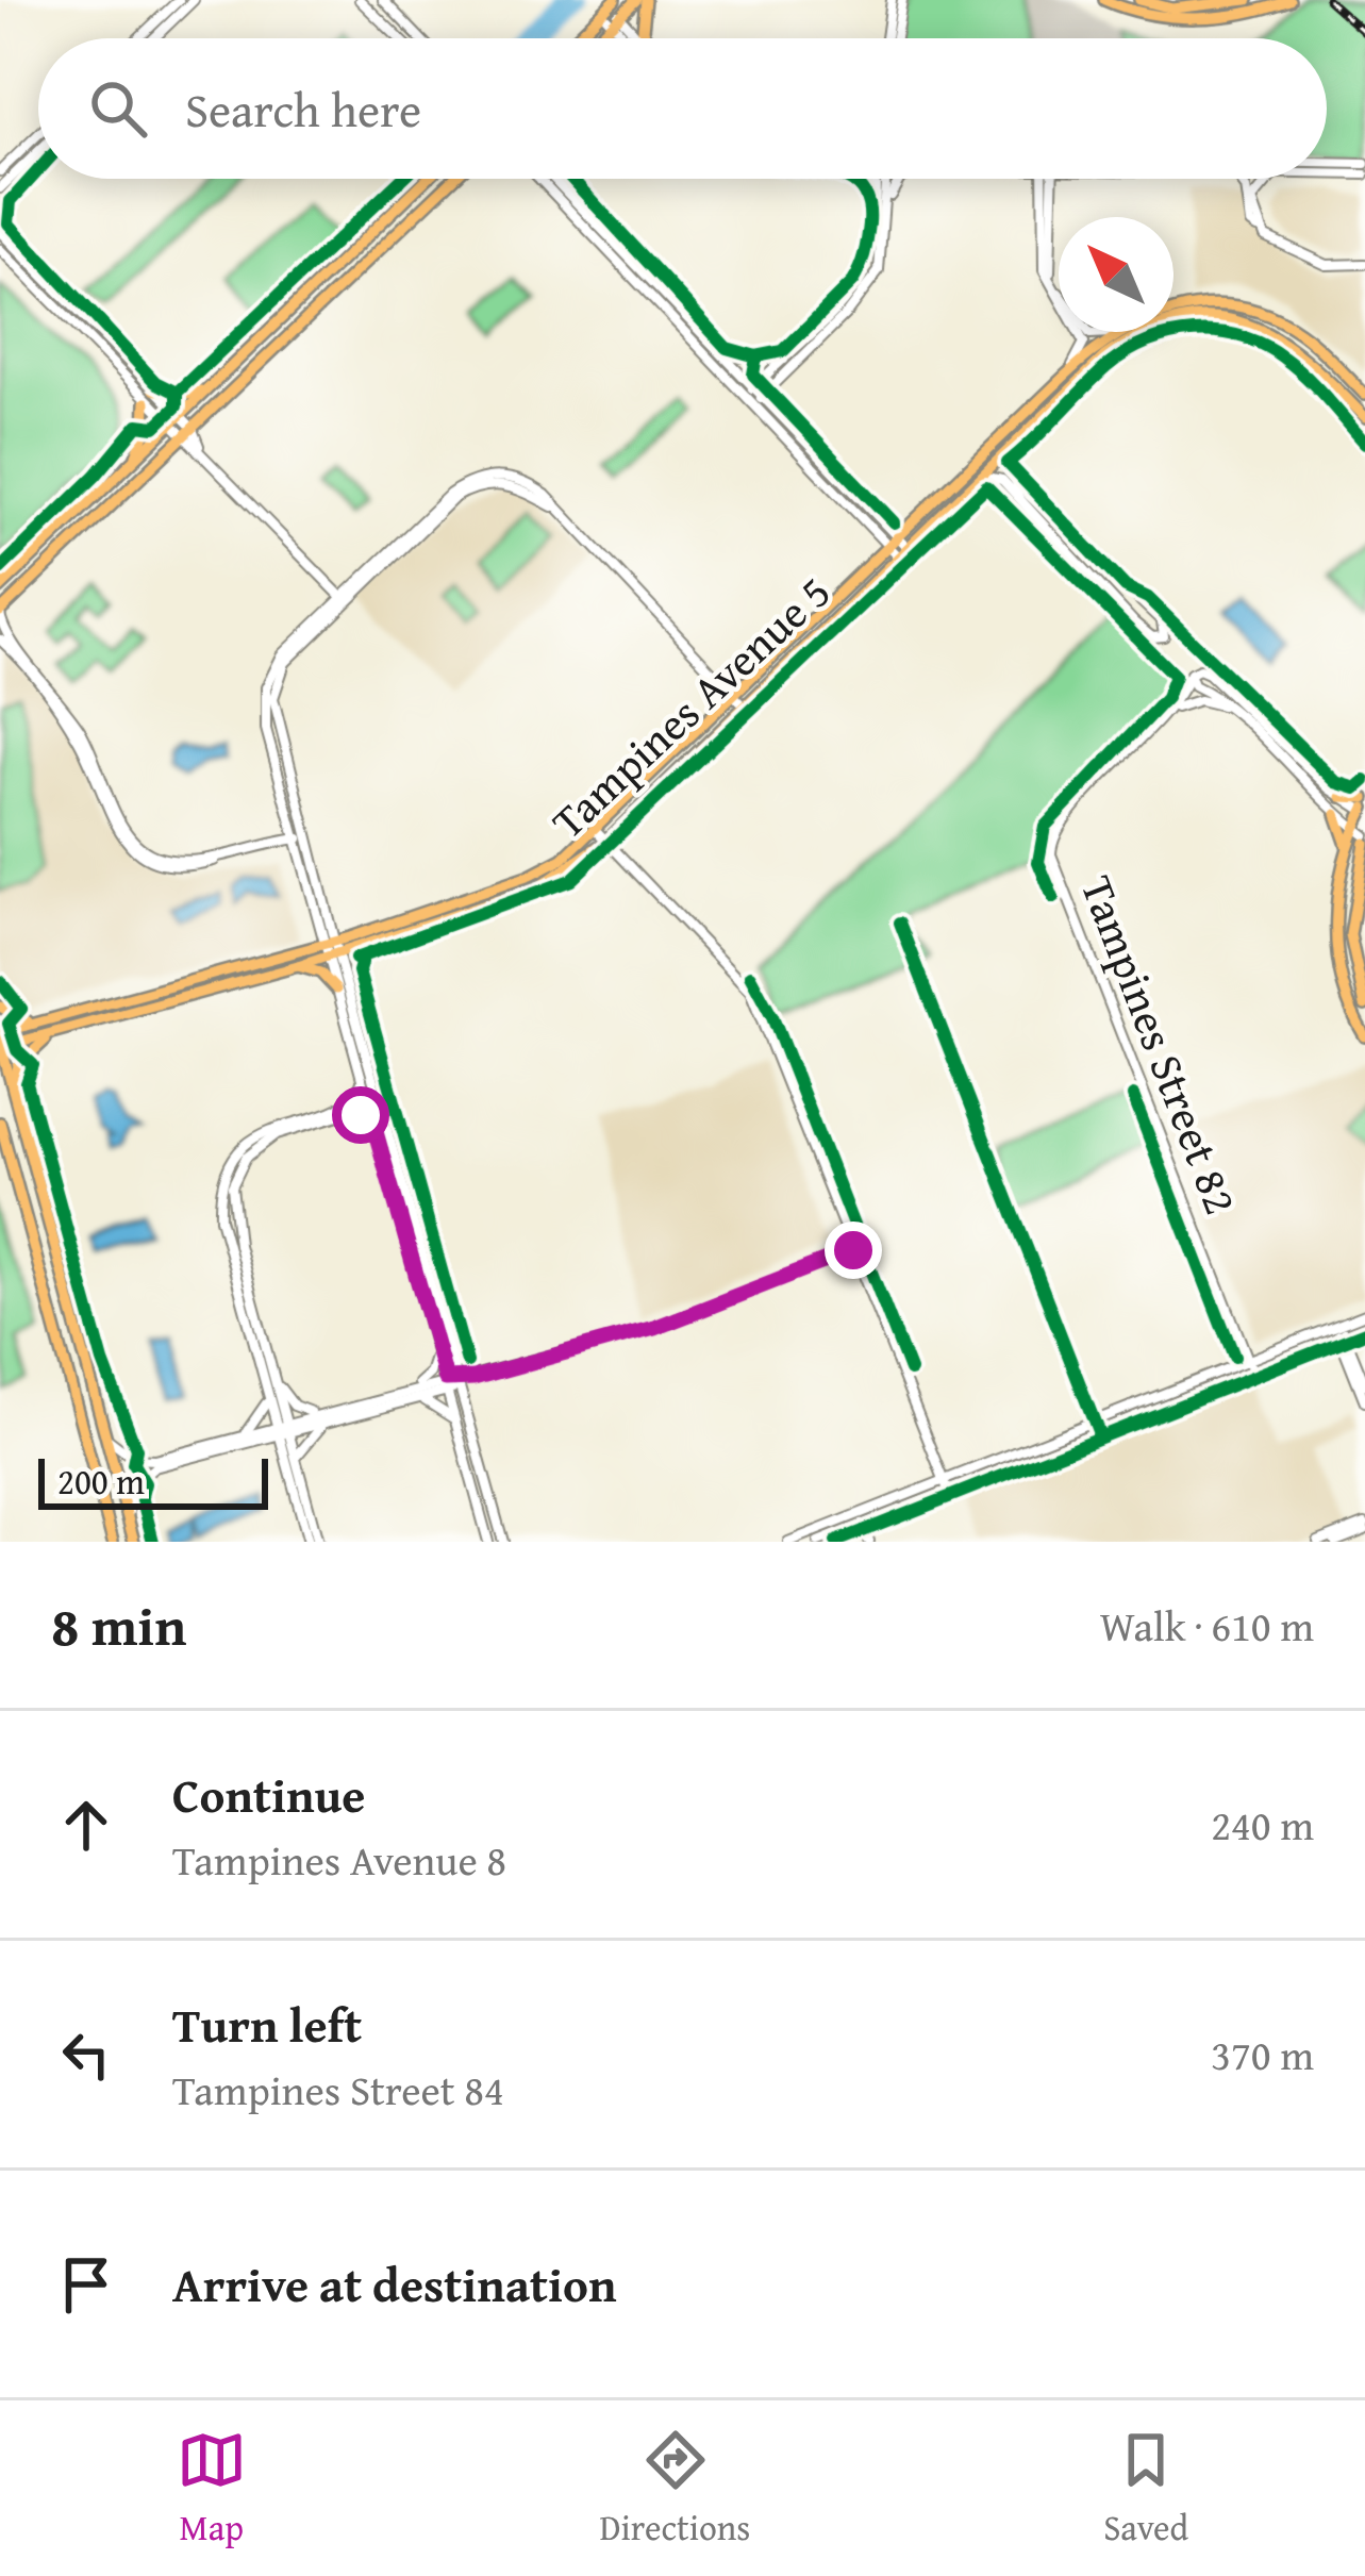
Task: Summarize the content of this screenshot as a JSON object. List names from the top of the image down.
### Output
{
  "streets": {
    "main road": ["Tampines Avenue 5"],
    "street": ["Tampines Street 82"]
  },
  "scale_bar": "200 m",
  "north": "top left",
  "page": {
    "search": "Search here",
    "scale": "200 m",
    "heading": ["8 min", "Walk · 610 m"],
    "list": [
      ["Continue", "Tampines Avenue 8", "240 m"],
      ["Turn left", "Tampines Street 84", "370 m"],
      "Arrive at destination"
    ],
    "nav": ["Map", "Directions", "Saved"]
  }
}
